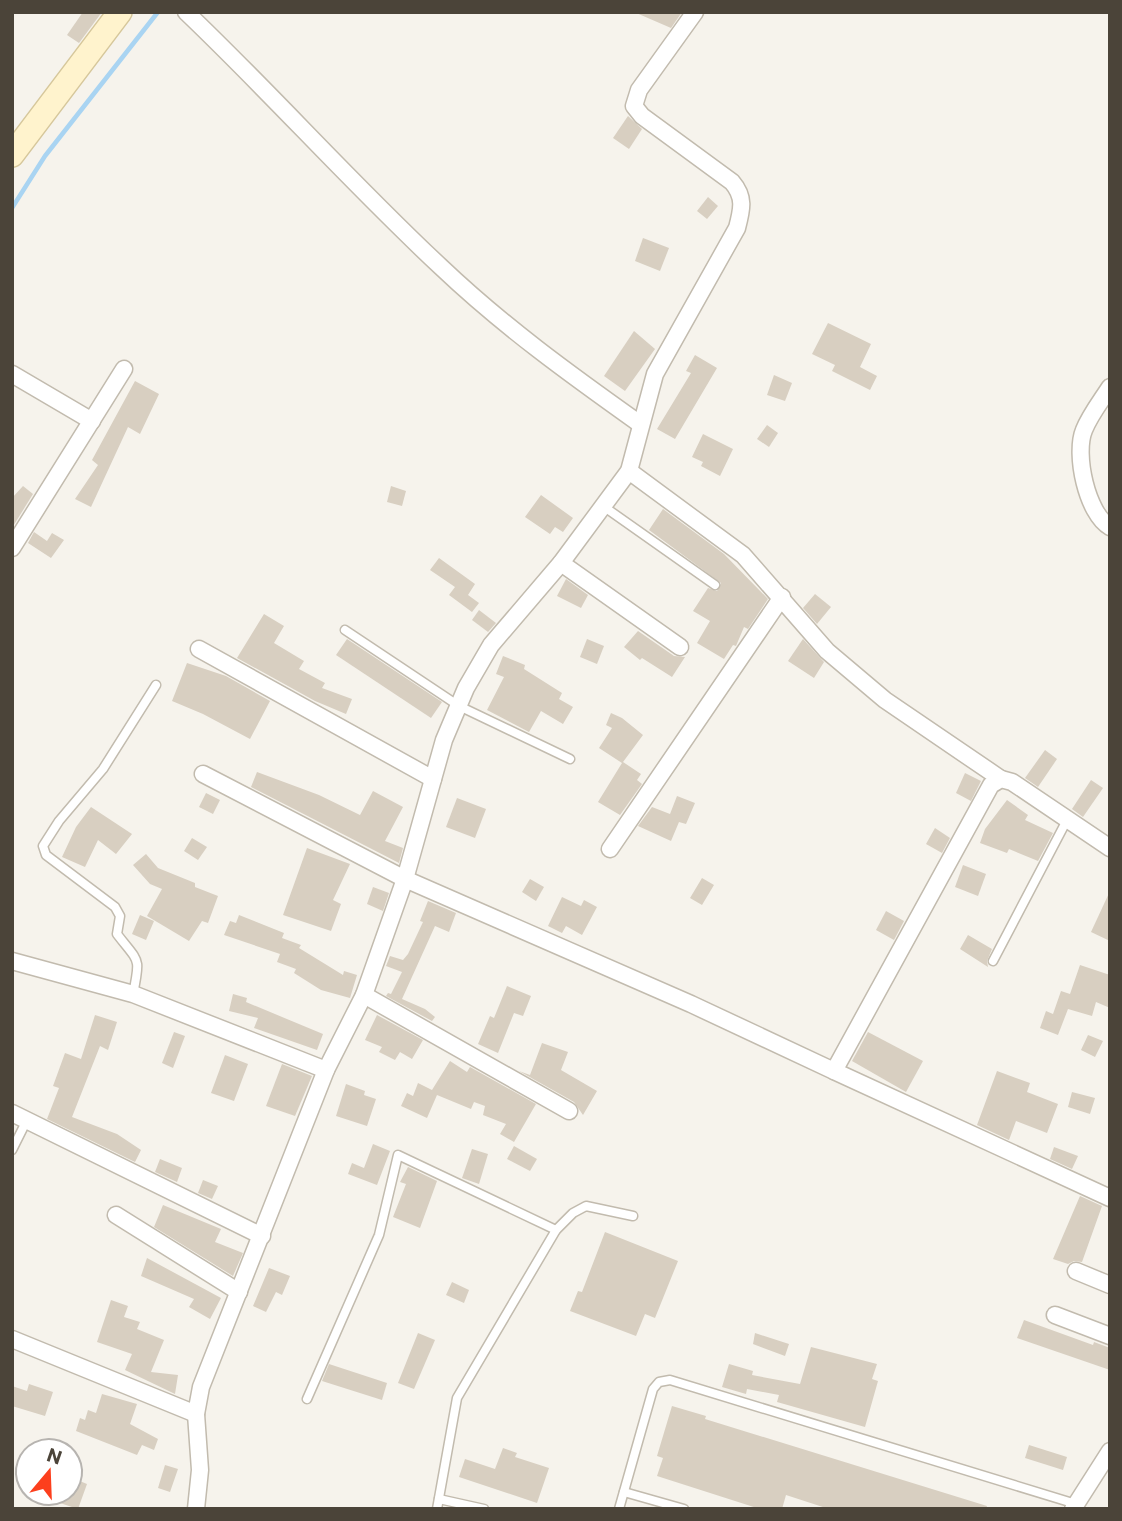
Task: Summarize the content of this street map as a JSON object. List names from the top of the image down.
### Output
{
  "north": "top"
}
